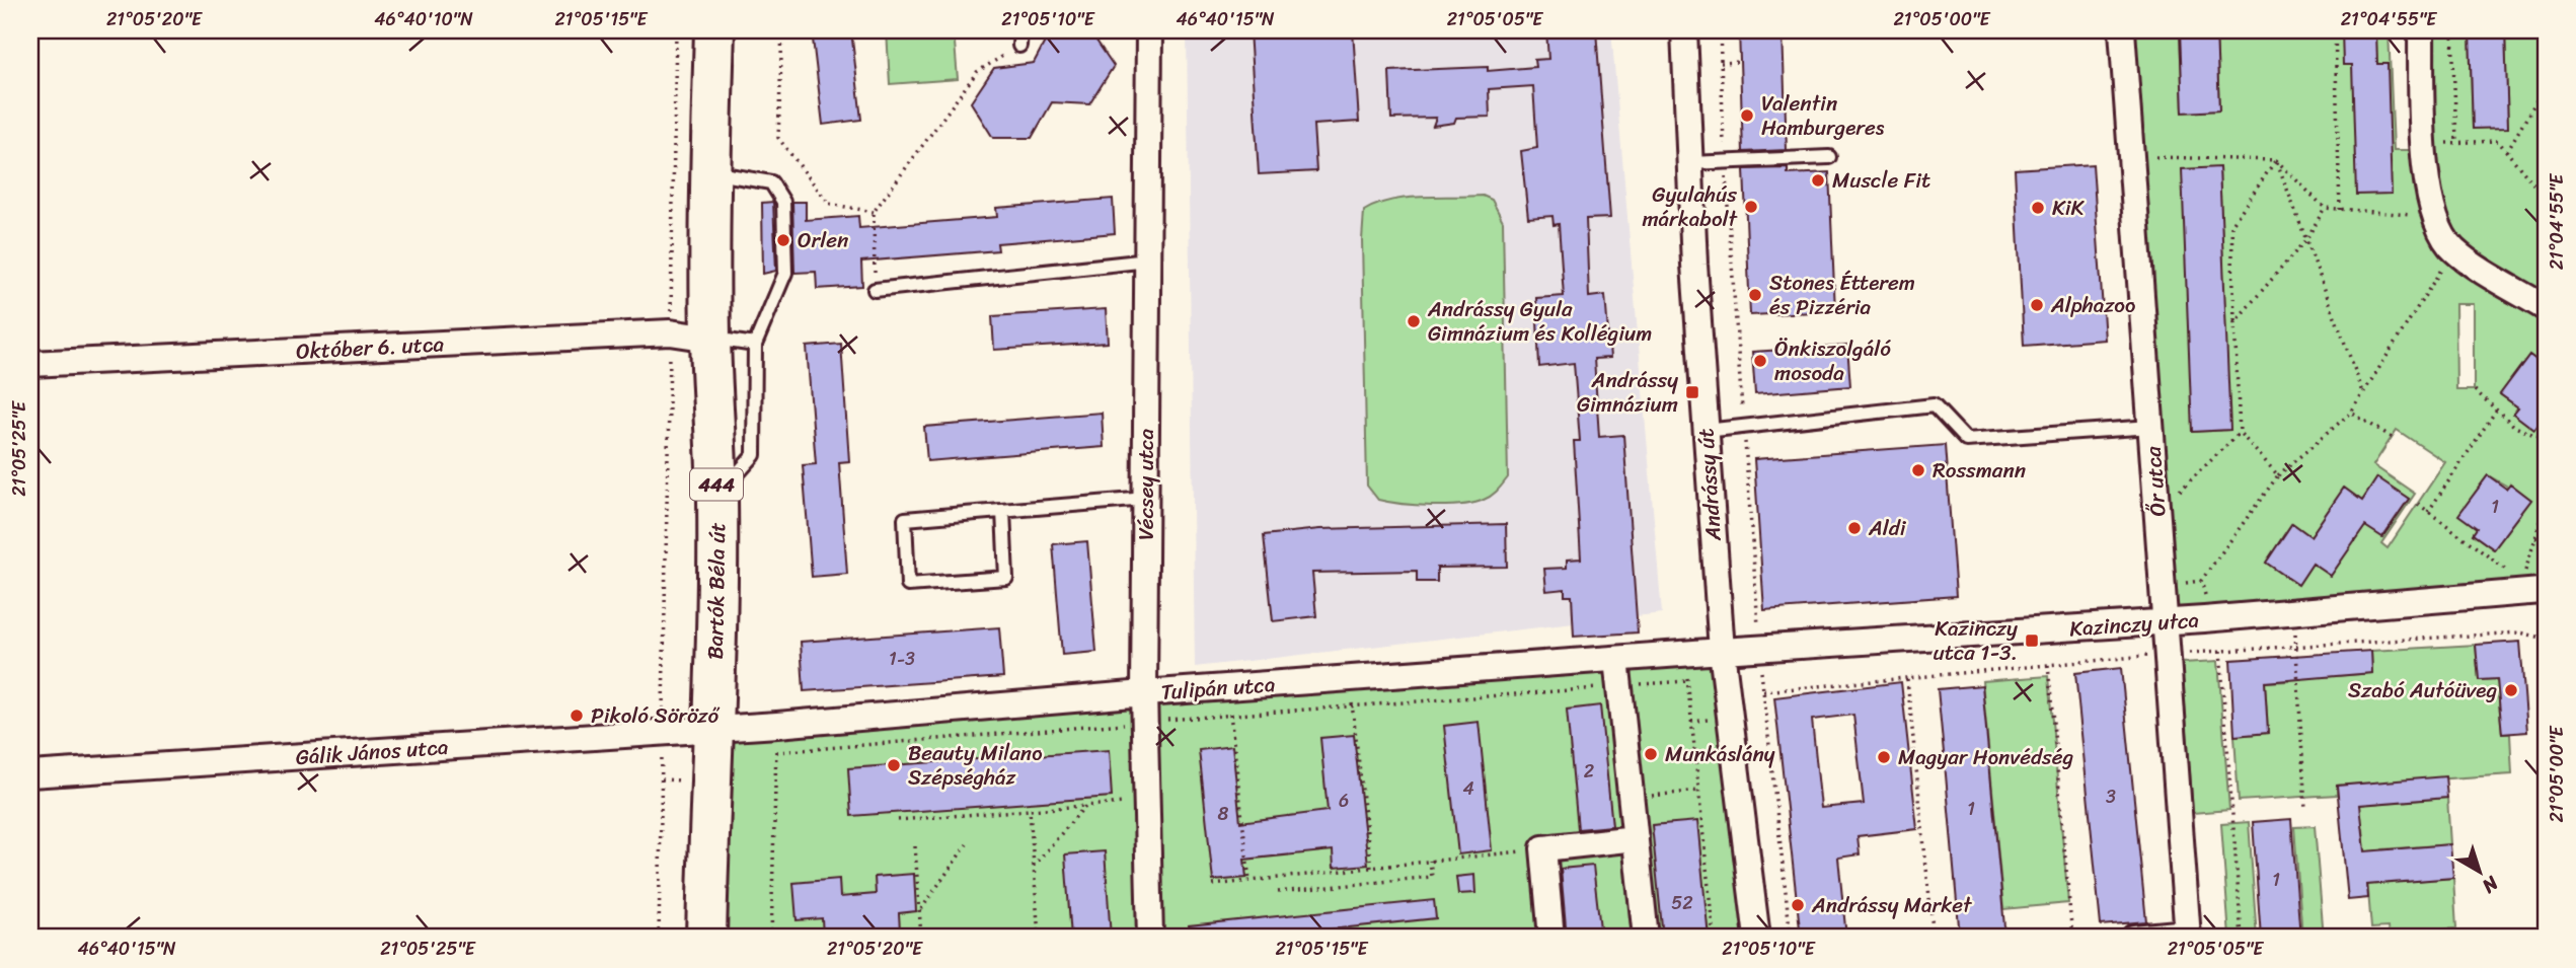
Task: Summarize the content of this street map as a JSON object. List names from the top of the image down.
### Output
{
  "streets": {
    "main road": ["444", "Bartók Béla út"],
    "street": [
      "Október 6. utca",
      "Őr utca",
      "Vécsey utca",
      "Andrássy út",
      "Kazinczy utca",
      "Tulipán utca",
      "Gálik János utca"
    ]
  },
  "crossings": [
    ["Október 6. utca", "Bartók Béla út"],
    ["Őr utca", "Kazinczy utca"],
    ["Vécsey utca", "Tulipán utca"],
    ["Andrássy út", "Kazinczy utca"],
    ["Andrássy út", "Tulipán utca"],
    ["Bartók Béla út", "Tulipán utca"],
    ["Bartók Béla út", "Gálik János utca"],
    ["Kazinczy utca", "Tulipán utca"],
    ["Tulipán utca", "Gálik János utca"]
  ],
  "places": {
    "other": [
      "Valentin Hamburgeres",
      "Muscle Fit",
      "Gyulahús márkabolt",
      "KiK",
      "Orlen",
      "Stones Étterem és Pizzéria",
      "Alphazoo",
      "Andrássy Gyula Gimnázium és Kollégium",
      "Önkiszolgáló mosoda",
      "Rossmann",
      "Aldi",
      "Szabó Autóüveg",
      "Pikoló Söröző",
      "Munkáslány",
      "Magyar Honvédség",
      "Beauty Milano Szépségház",
      "Andrássy Market"
    ],
    "transit": ["Andrássy Gimnázium", "Kazinczy utca 1-3."]
  },
  "house_numbers": [
    "1",
    "1-3",
    "2",
    "4",
    "3",
    "6",
    "1",
    "8",
    "1",
    "52"
  ],
  "north": "bottom right",
  "coordinates": [
    "21°05'20\"E",
    "46°40'10\"N",
    "21°05'15\"E",
    "21°05'10\"E",
    "46°40'15\"N",
    "21°05'05\"E",
    "21°05'00\"E",
    "21°04'55\"E",
    "21°05'25\"E"
  ]
}
